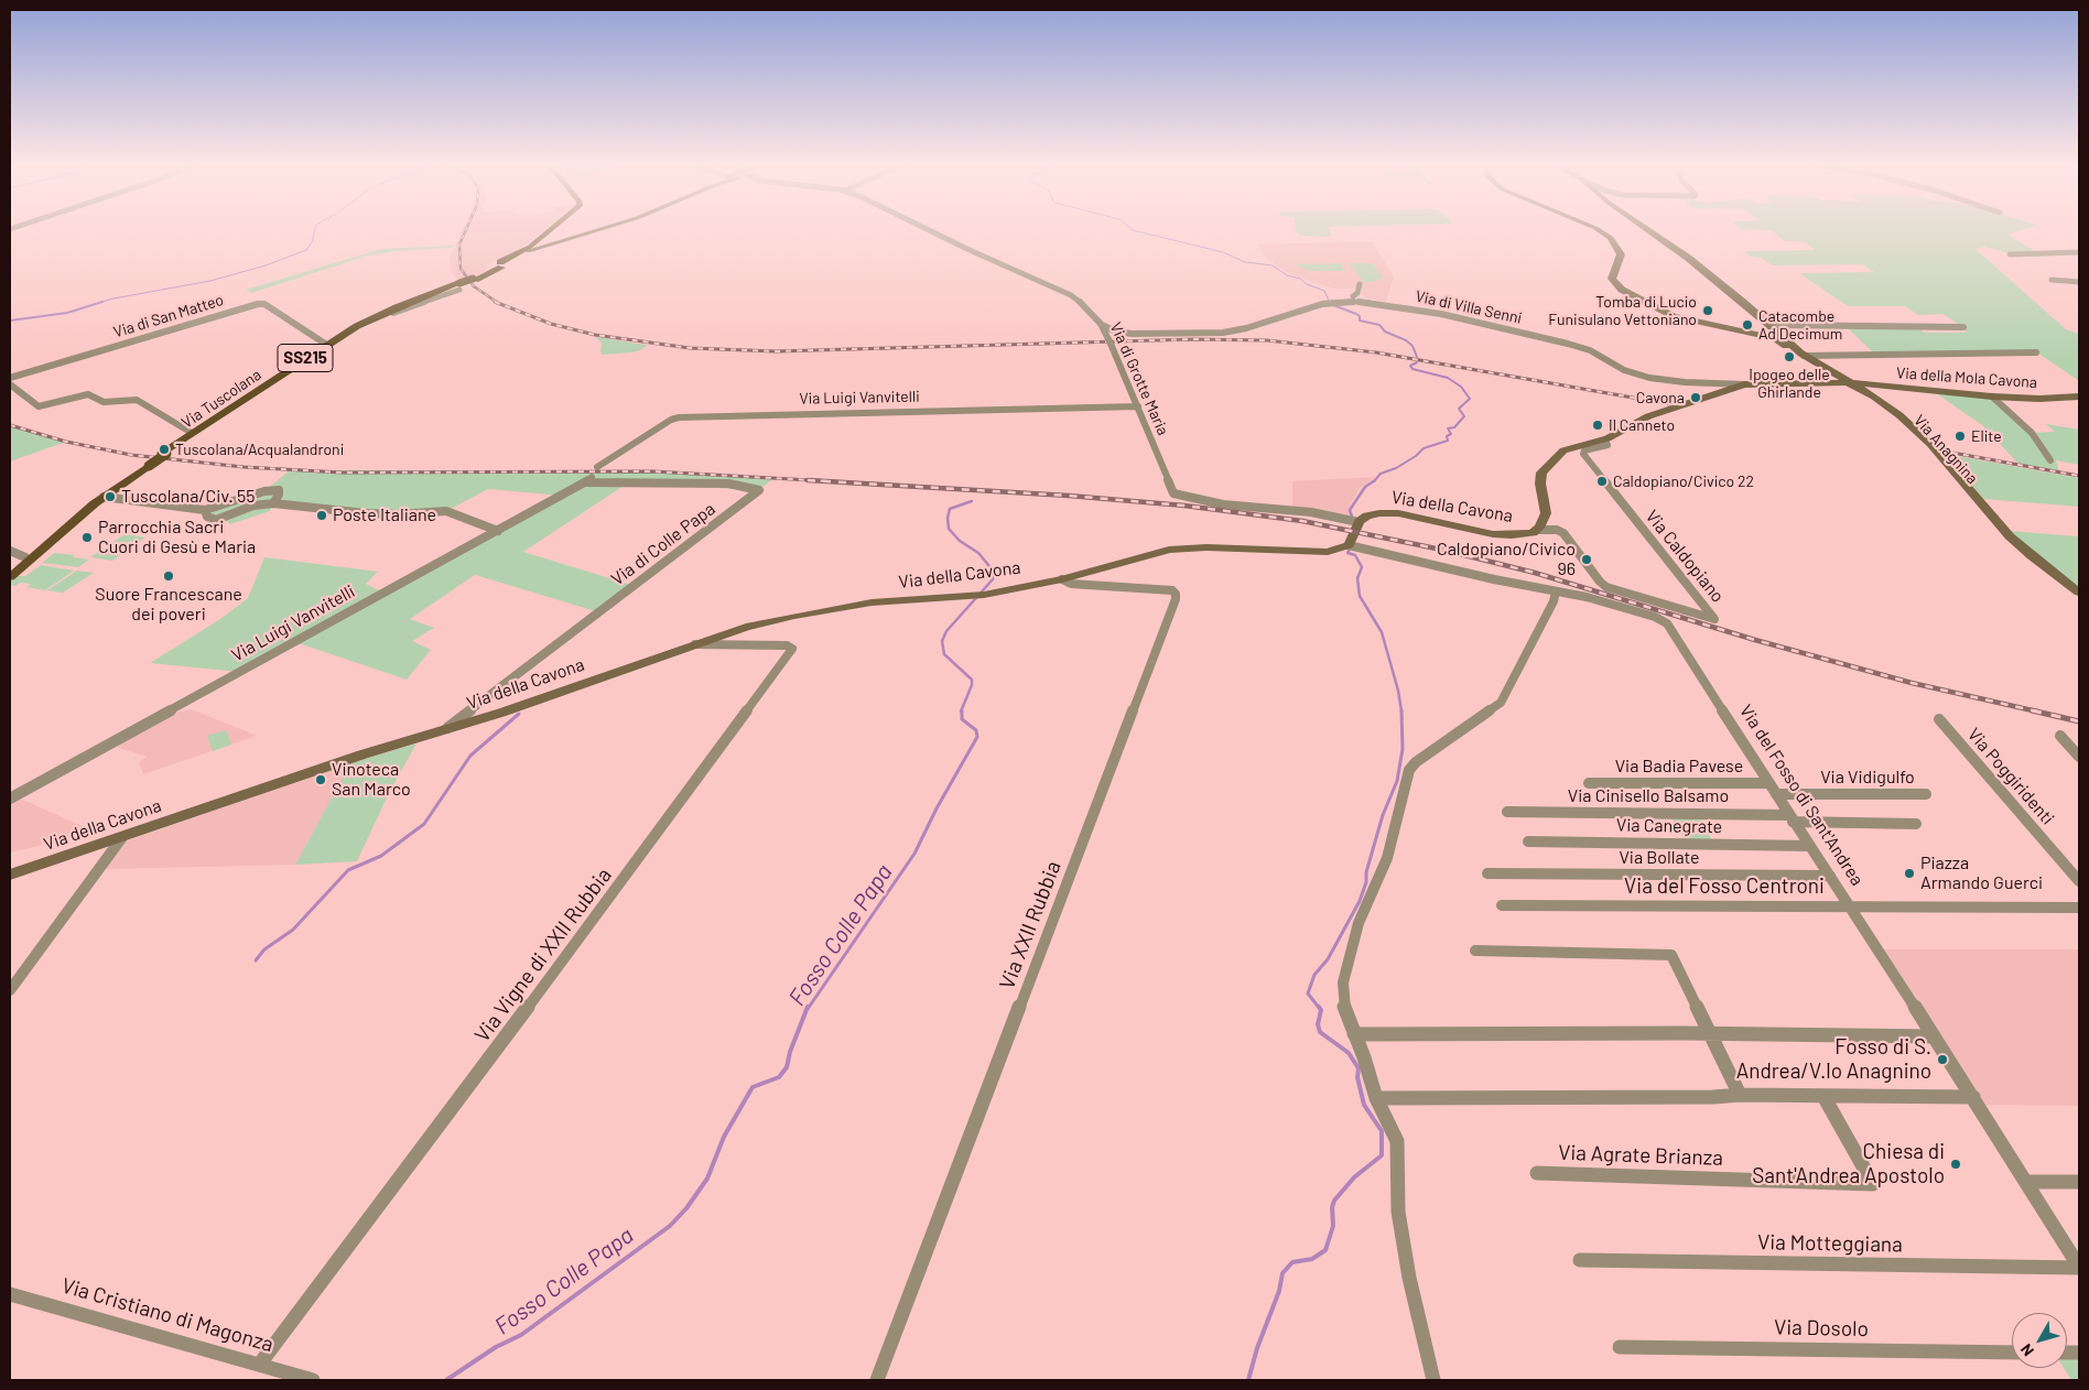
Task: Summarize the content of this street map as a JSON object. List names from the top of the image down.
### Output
{
  "streets": {
    "main road": [
      "SS215",
      "Via della Mola Cavona",
      "Via Tuscolana",
      "Via Anagnina",
      "Via della Cavona"
    ],
    "street": [
      "Via di Villa Senni",
      "Via di San Matteo",
      "Via di Grotte Maria",
      "Via Luigi Vanvitelli",
      "Via di Colle Papa",
      "Via Caldopiano",
      "Via Badia Pavese",
      "Via Poggiridenti",
      "Via Vidigulfo",
      "Via del Fosso di Sant'Andrea",
      "Via Cinisello Balsamo",
      "Via Canegrate",
      "Via Bollate",
      "Via del Fosso Centroni",
      "Via XXII Rubbia",
      "Via Vigne di XXII Rubbia",
      "Via Agrate Brianza",
      "Via Motteggiana",
      "Via Cristiano di Magonza",
      "Via Dosolo"
    ]
  },
  "crossings": [
    ["Via di Villa Senni", "Via di Grotte Maria"],
    ["Via di San Matteo", "Via Tuscolana"],
    ["Via della Mola Cavona", "Via Anagnina"],
    ["Via di Grotte Maria", "Via Luigi Vanvitelli"],
    ["Via di Grotte Maria", "Via della Cavona"],
    ["Via Luigi Vanvitelli", "Via di Colle Papa"],
    ["Via della Cavona", "Via di Colle Papa"],
    ["Via della Cavona", "Via Caldopiano"],
    ["Via della Cavona", "Via del Fosso di Sant'Andrea"],
    ["Via della Cavona", "Via XXII Rubbia"],
    ["Via della Cavona", "Via Vigne di XXII Rubbia"],
    ["Via Badia Pavese", "Via del Fosso di Sant'Andrea"],
    ["Via Vidigulfo", "Via del Fosso di Sant'Andrea"],
    ["Via del Fosso di Sant'Andrea", "Via Cinisello Balsamo"],
    ["Via del Fosso di Sant'Andrea", "Via Canegrate"],
    ["Via del Fosso di Sant'Andrea", "Via Bollate"],
    ["Via del Fosso di Sant'Andrea", "Via del Fosso Centroni"],
    ["Via del Fosso di Sant'Andrea", "Via Motteggiana"],
    ["Via Vigne di XXII Rubbia", "Via Cristiano di Magonza"]
  ],
  "water": ["Fosso Colle Papa"],
  "places": [
    "Tomba di Lucio Funisulano Vettoniano",
    "Catacombe Ad Decimum",
    "Ipogeo delle Ghirlande",
    "Cavona",
    "Il Canneto",
    "Elite",
    "Tuscolana/Acqualandroni",
    "Caldopiano/Civico 22",
    "Tuscolana/Civ. 55",
    "Poste Italiane",
    "Parrocchia Sacri Cuori di Gesù e Maria",
    "Caldopiano/Civico 96",
    "Suore Francescane dei poveri",
    "Vinoteca San Marco",
    "Piazza Armando Guerci",
    "Fosso di S. Andrea/V.lo Anagnino",
    "Chiesa di Sant'Andrea Apostolo"
  ],
  "north": "bottom left"
}
